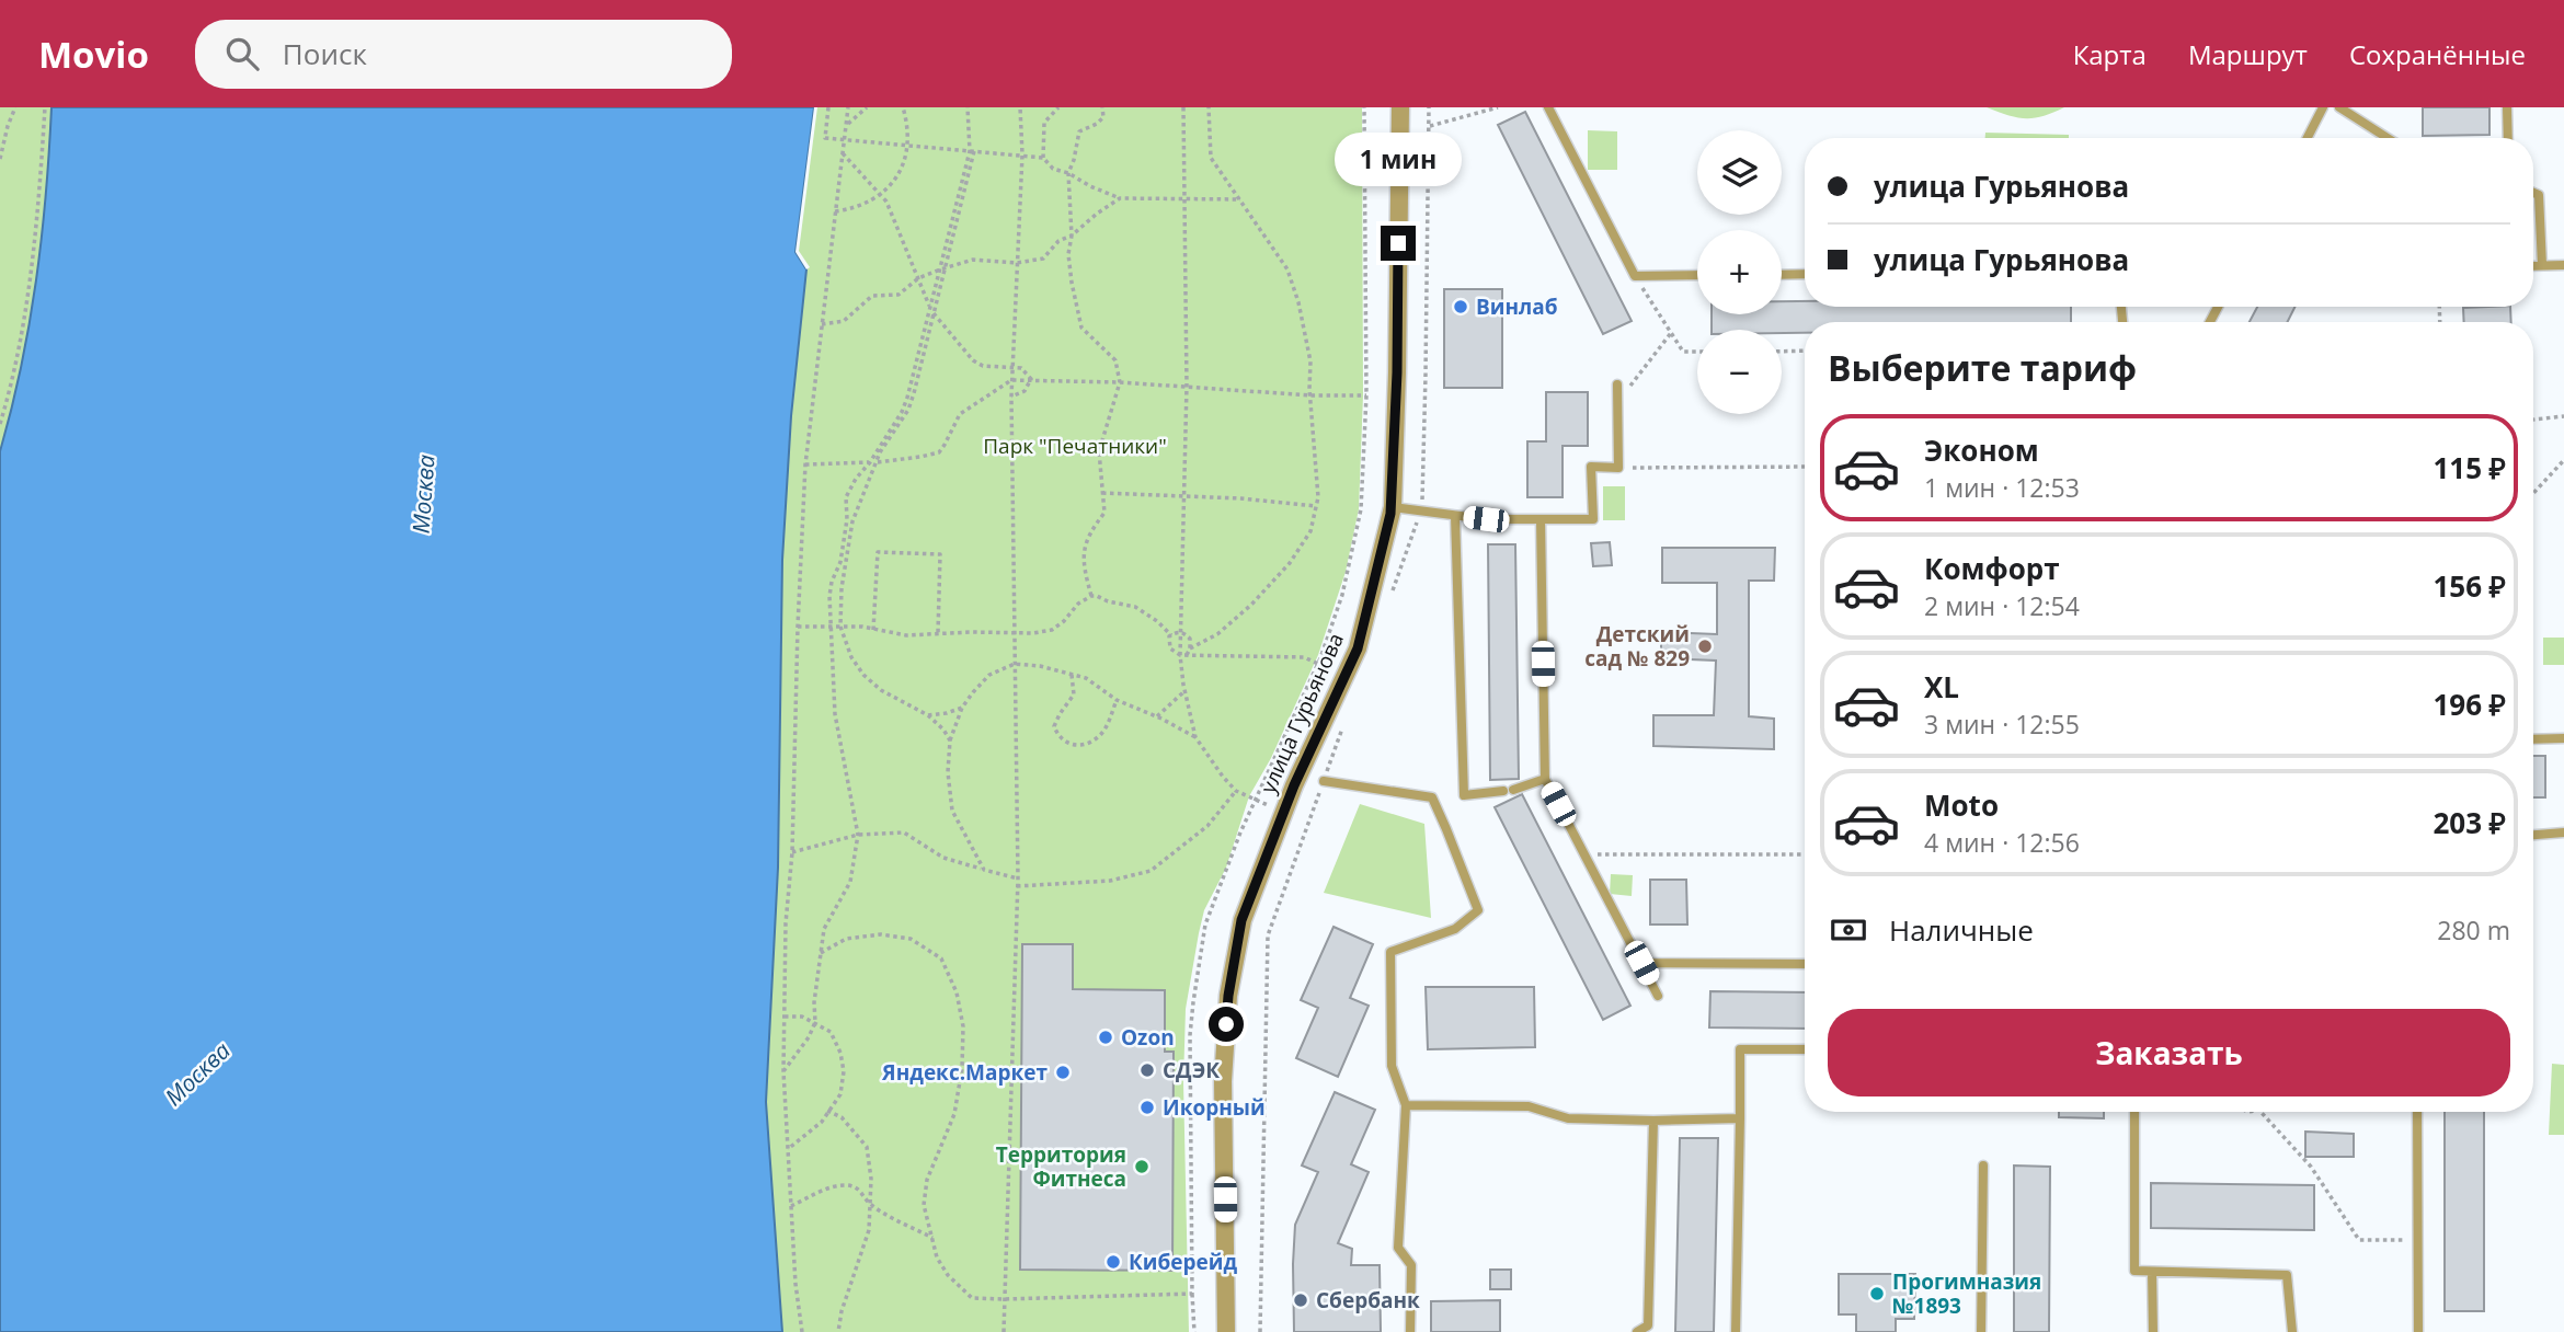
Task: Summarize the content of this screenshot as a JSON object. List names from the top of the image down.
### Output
{
  "streets": {
    "street": ["улица Гурьянова"]
  },
  "water": ["Москва"],
  "parks": ["Парк \"Печатники\""],
  "places": [
    "Винлаб",
    "Детский сад № 829",
    "Ozon",
    "СДЭК",
    "Яндекс.Маркет",
    "Икорный",
    "Территория Фитнеса",
    "Киберейд",
    "Прогимназия №1893",
    "Сбербанк"
  ],
  "page": {
    "header": "Movio",
    "search": "Поиск",
    "nav": ["Карта", "Маршрут", "Сохранённые"],
    "map_buttons": ["+", "−"],
    "bubble": "1 мин",
    "banner": ["улица Гурьянова", "улица Гурьянова"],
    "heading": "Выберите тариф",
    "list": [
      {
        "name": "Эконом",
        "note": "1 мин · 12:53",
        "value": "115 ₽"
      },
      {
        "name": "Комфорт",
        "note": "2 мин · 12:54",
        "value": "156 ₽"
      },
      {
        "name": "XL",
        "note": "3 мин · 12:55",
        "value": "196 ₽"
      },
      {
        "name": "Moto",
        "note": "4 мин · 12:56",
        "value": "203 ₽"
      }
    ],
    "pay": ["Наличные", "280 m"],
    "buttons": "Заказать"
  }
}
